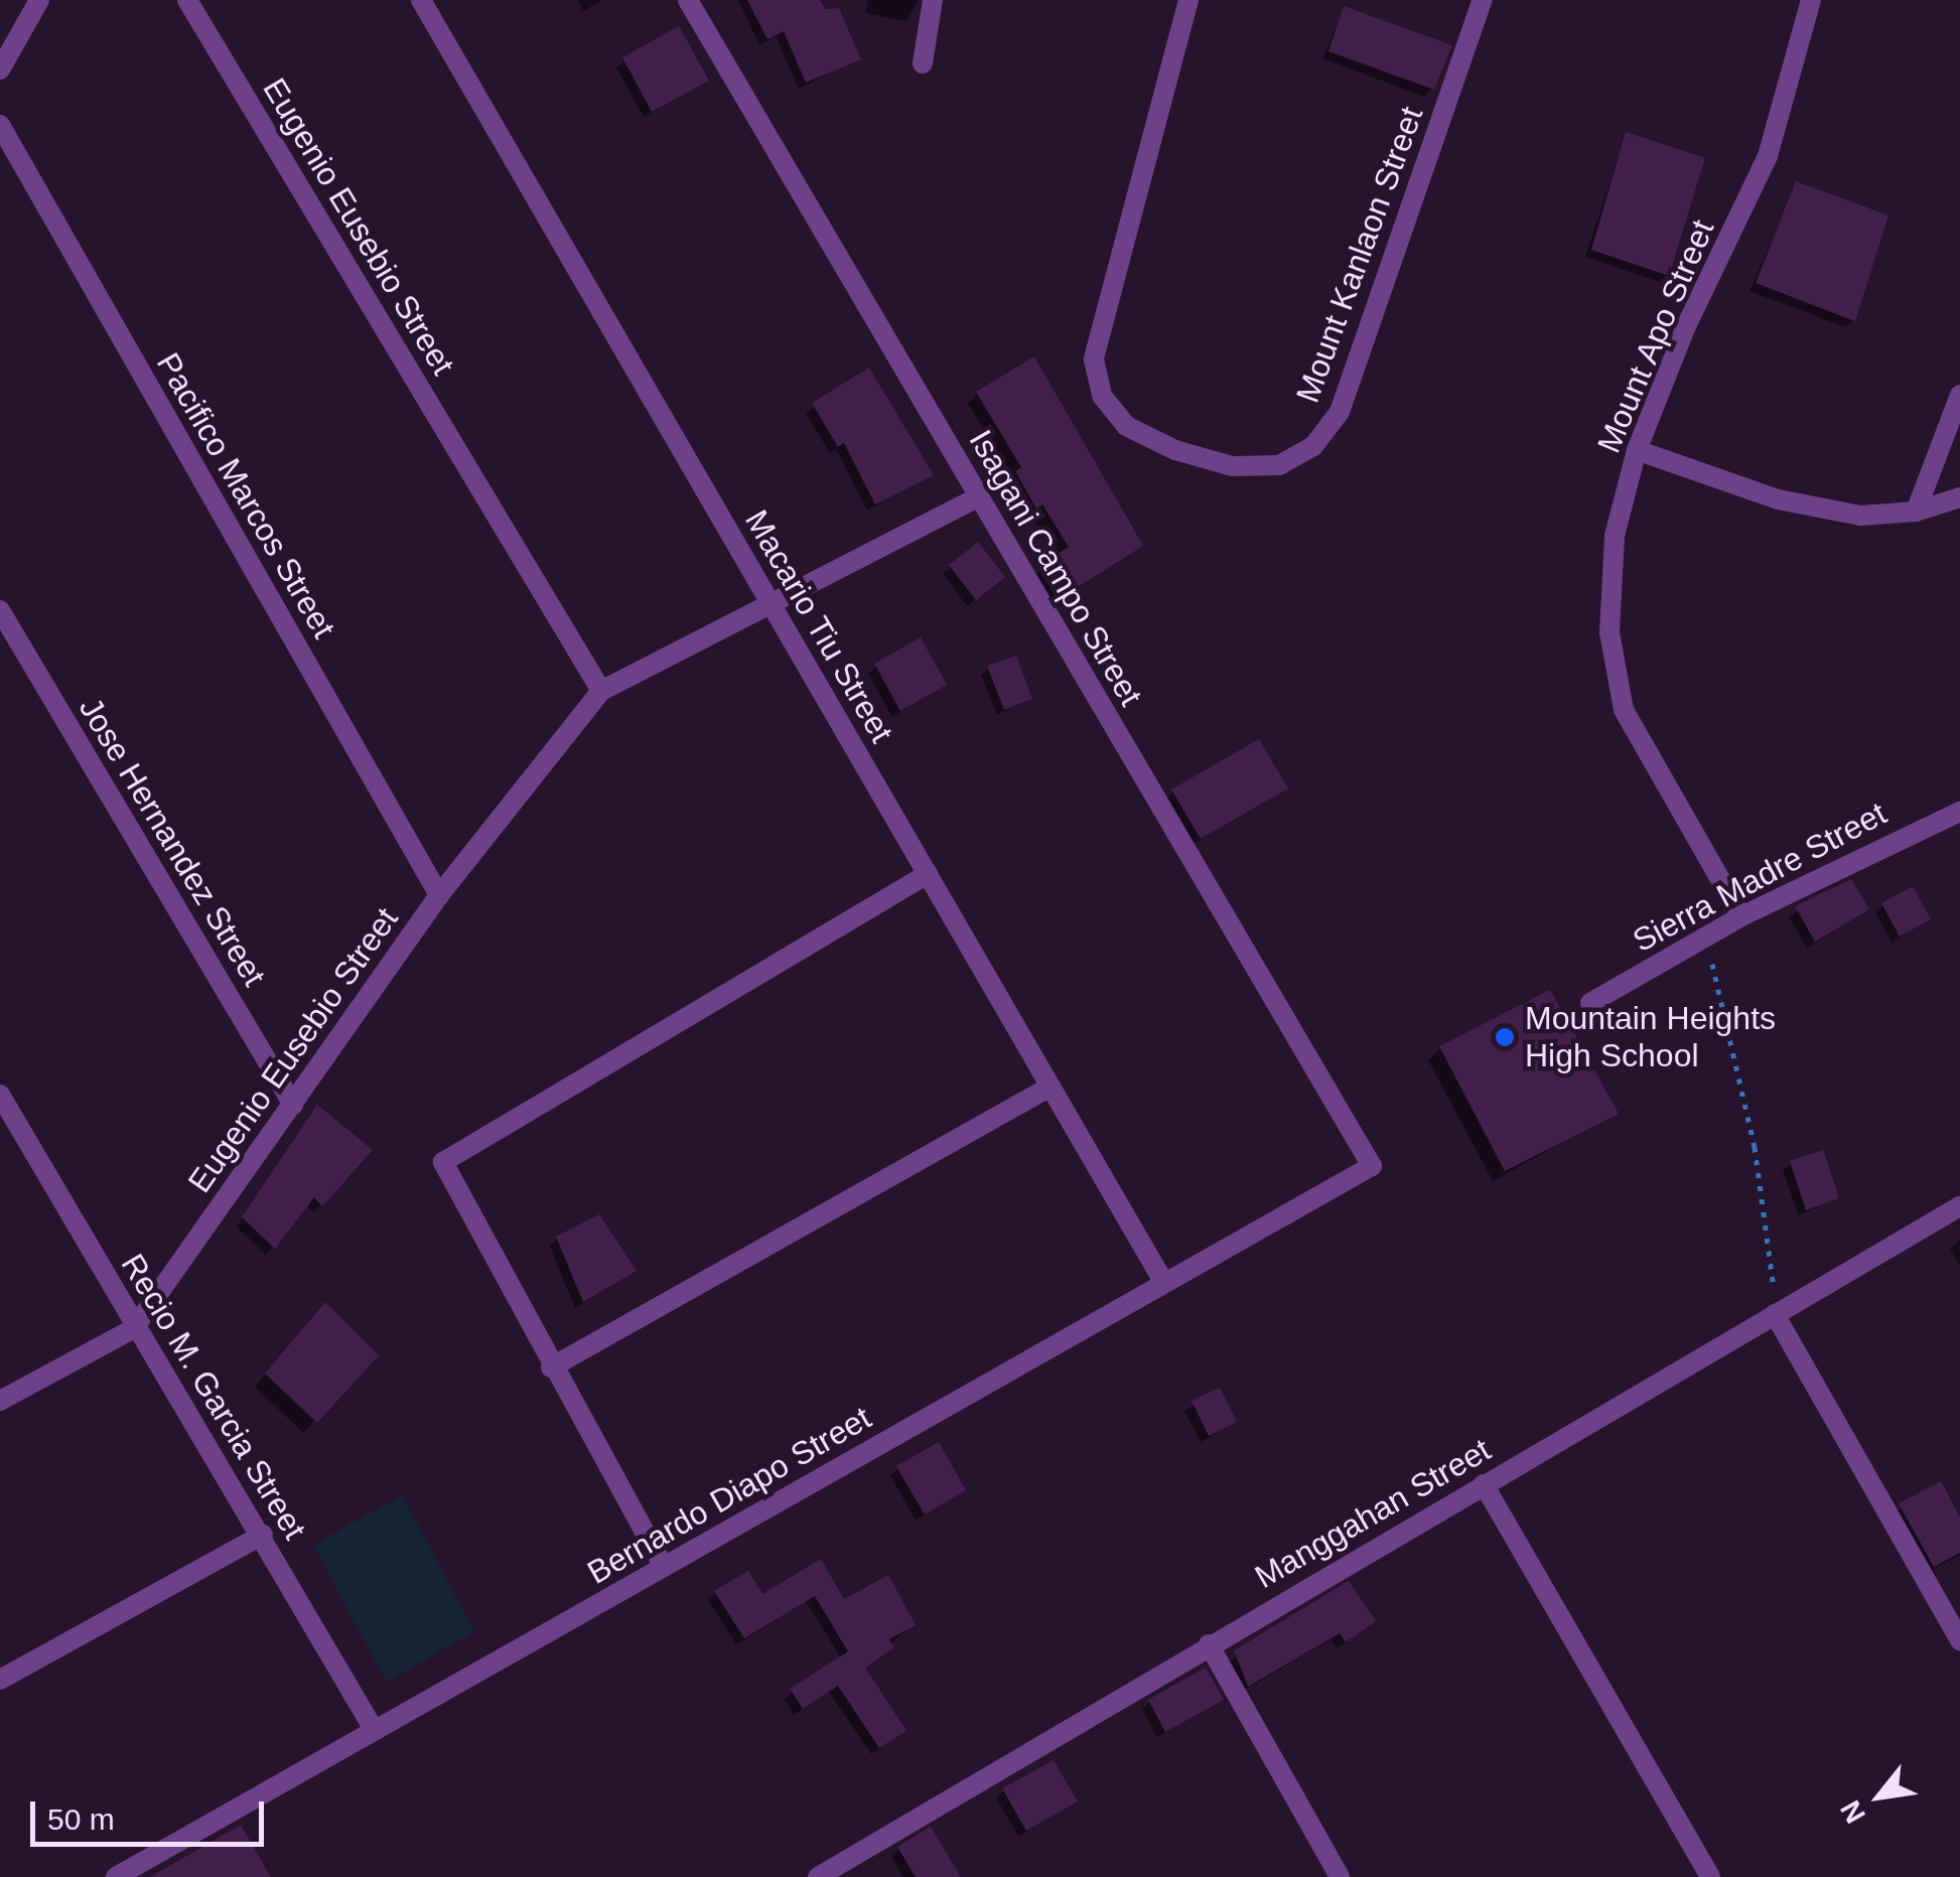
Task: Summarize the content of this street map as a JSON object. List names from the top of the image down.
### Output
{
  "streets": {
    "street": [
      "Eugenio Eusebio Street",
      "Mount Kanlaon Street",
      "Mount Apo Street",
      "Pacifico Marcos Street",
      "Isagani Campo Street",
      "Macario Tiu Street",
      "Jose Hernandez Street",
      "Sierra Madre Street",
      "Recio M. Garcia Street",
      "Bernardo Diapo Street",
      "Manggahan Street"
    ]
  },
  "crossings": [
    ["Eugenio Eusebio Street", "Pacifico Marcos Street"],
    ["Eugenio Eusebio Street", "Isagani Campo Street"],
    ["Eugenio Eusebio Street", "Macario Tiu Street"],
    ["Eugenio Eusebio Street", "Jose Hernandez Street"],
    ["Eugenio Eusebio Street", "Recio M. Garcia Street"],
    ["Mount Apo Street", "Sierra Madre Street"],
    ["Isagani Campo Street", "Bernardo Diapo Street"],
    ["Macario Tiu Street", "Bernardo Diapo Street"],
    ["Recio M. Garcia Street", "Bernardo Diapo Street"]
  ],
  "places": ["Mountain Heights High School"],
  "scale_bar": "50 m",
  "north": "bottom left"
}
